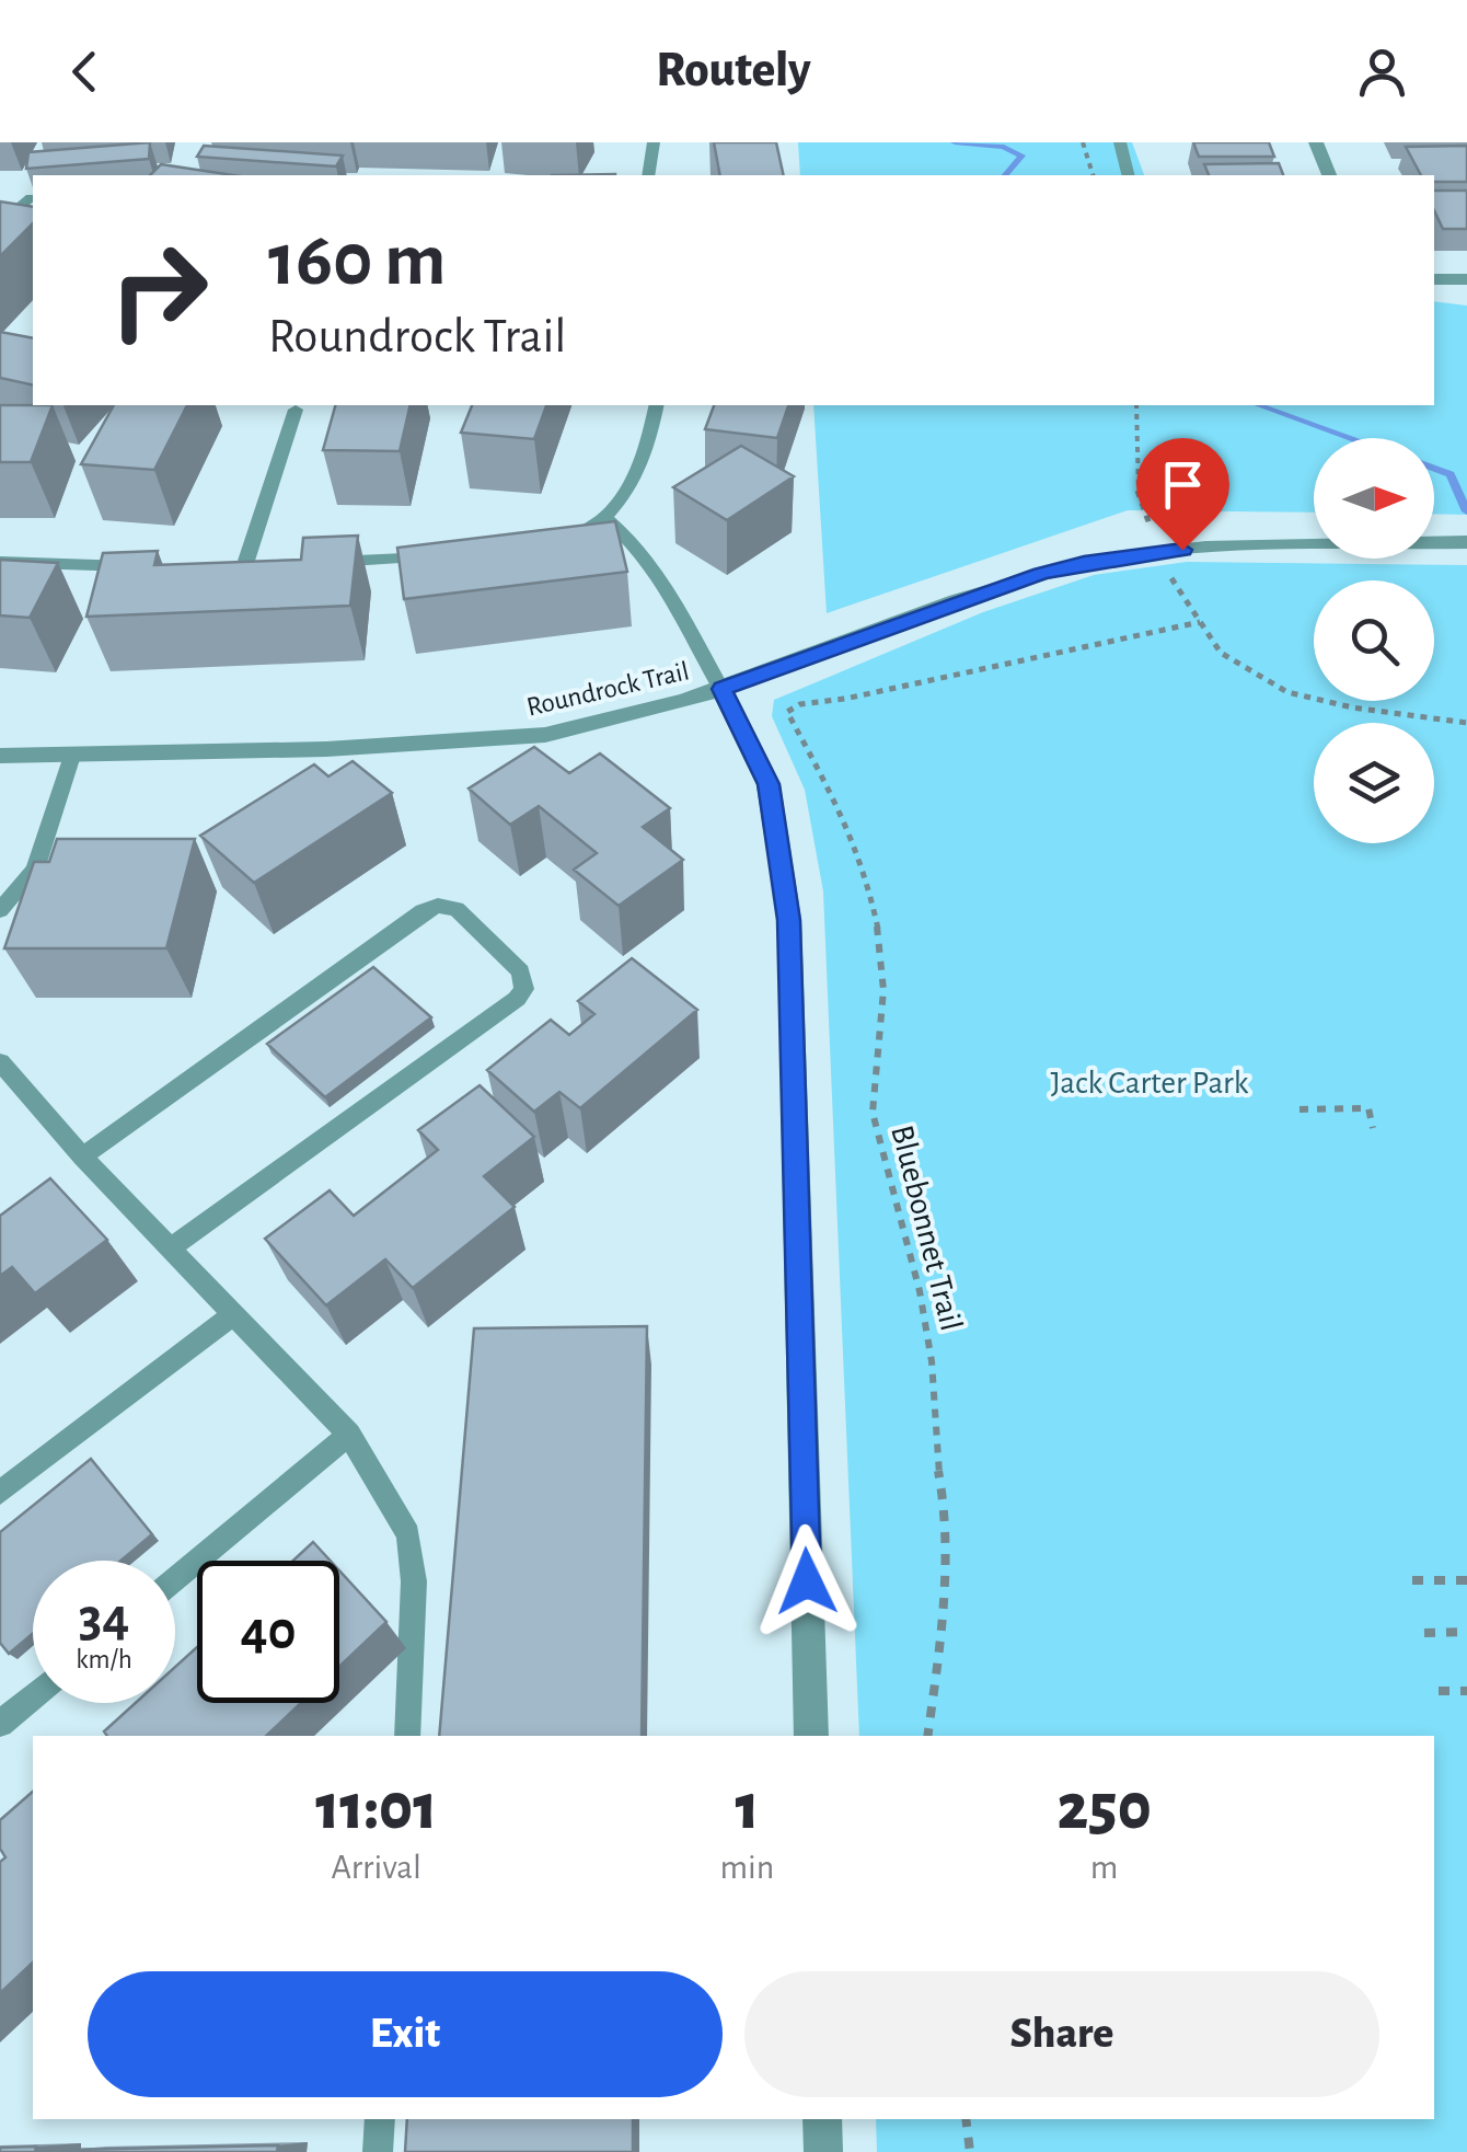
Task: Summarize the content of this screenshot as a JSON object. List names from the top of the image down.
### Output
{
  "streets": {
    "street": ["Roundrock Trail"],
    "path": ["Bluebonnet Trail"]
  },
  "parks": ["Jack Carter Park"],
  "north": "right",
  "page": {
    "header": "Routely",
    "turn": ["160 m", "Roundrock Trail"],
    "speed": "34 km/h",
    "limit": "40",
    "eta": [
      "11:01",
      "Arrival",
      "1",
      "min",
      "250",
      "m"
    ],
    "buttons": ["Exit", "Share"]
  }
}
